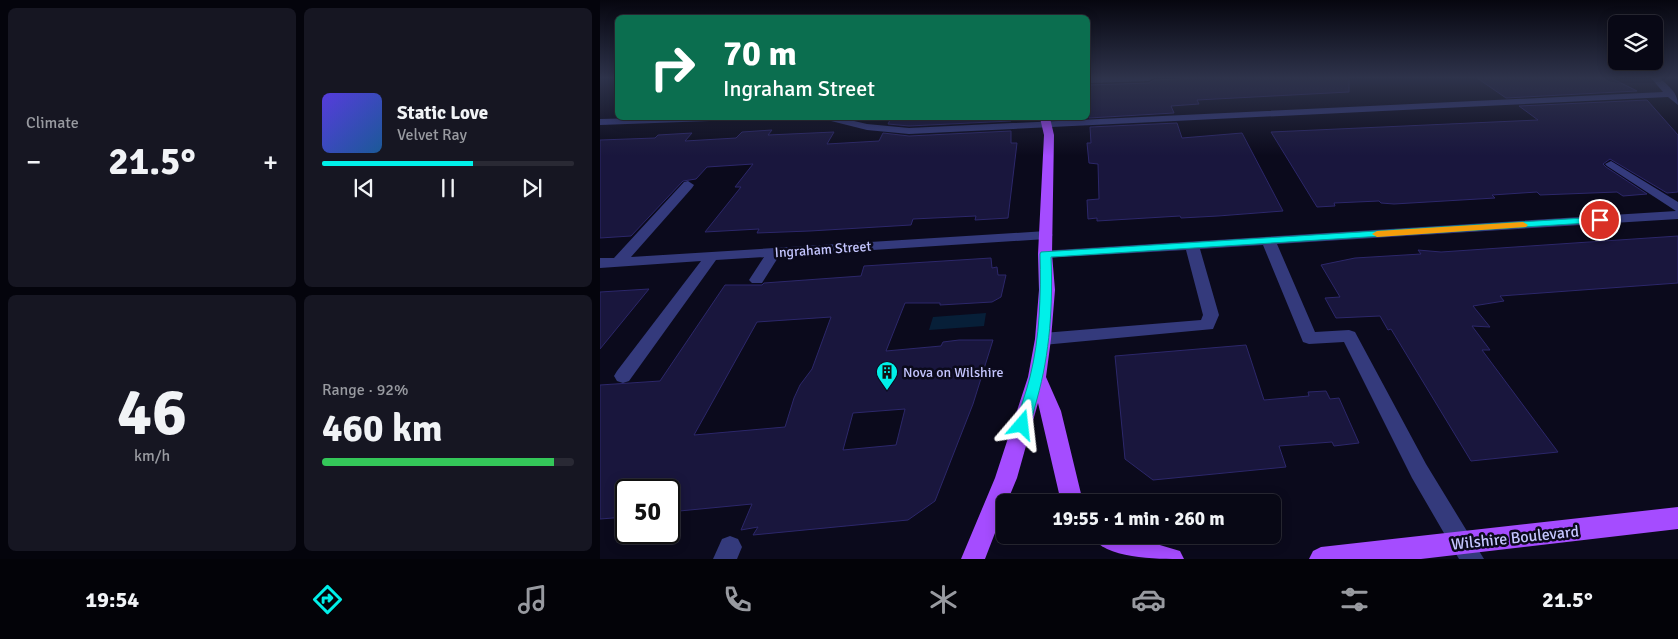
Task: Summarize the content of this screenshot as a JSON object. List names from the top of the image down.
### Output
{
  "streets": {
    "main road": ["Wilshire Boulevard"],
    "street": ["Ingraham Street"]
  },
  "places": {
    "building": ["Nova on Wilshire"]
  },
  "page": {
    "tile": [
      "Climate",
      ["46", "km/h"],
      ["Range · 92%", "460 km"]
    ],
    "turn": ["70 m", "Ingraham Street"],
    "song": ["Static Love", "Velvet Ray"],
    "heat": ["−", "21.5°", "+"],
    "limit": "50",
    "trip": "19:55 · 1 min · 260 m",
    "tabs": ["19:54", "21.5°"]
  }
}
